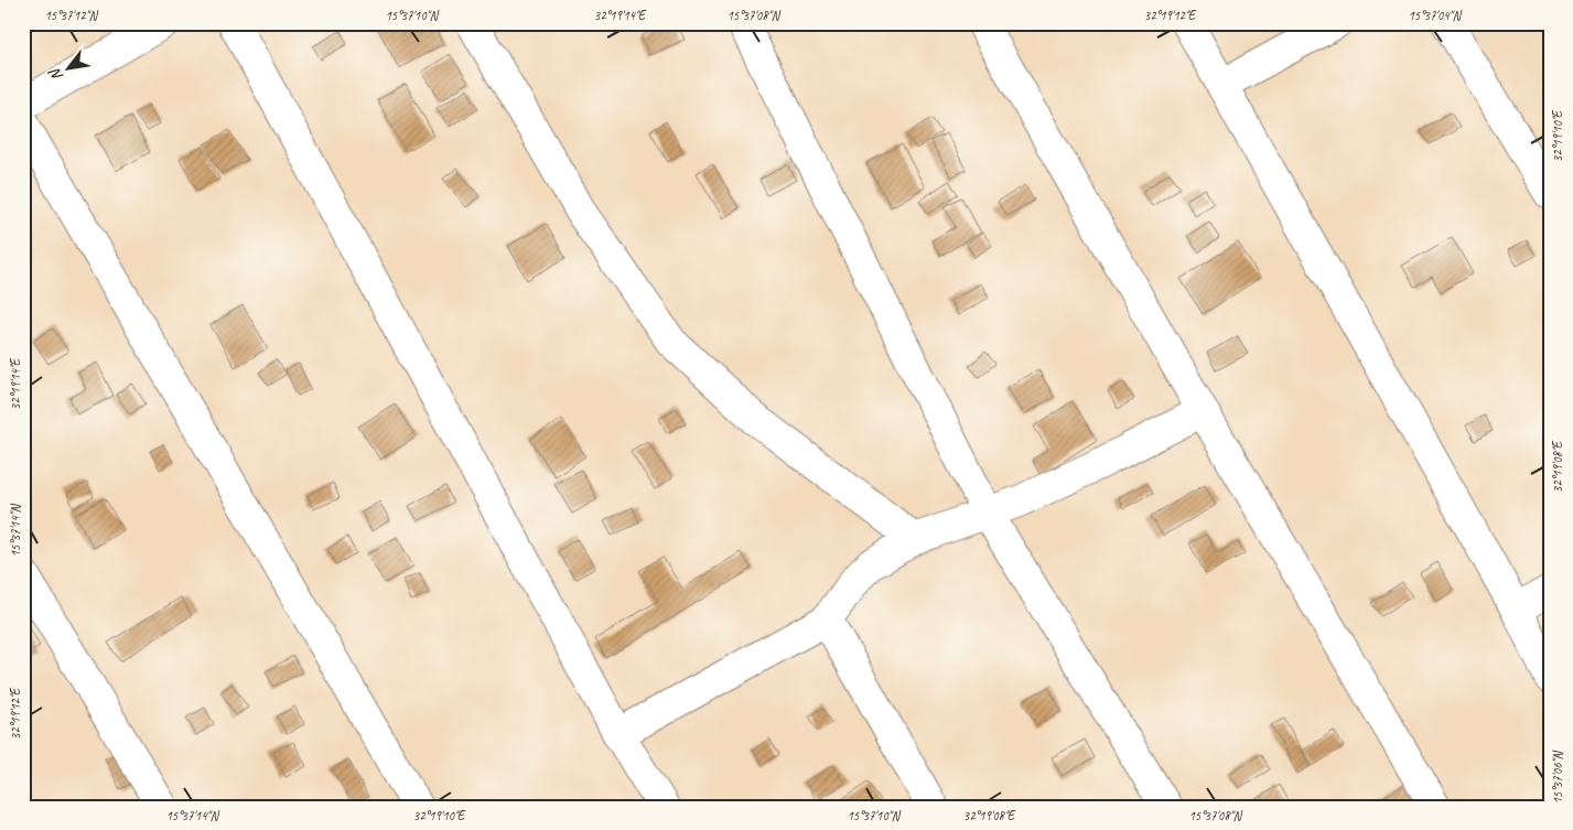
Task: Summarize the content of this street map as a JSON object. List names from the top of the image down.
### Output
{
  "north": "bottom left",
  "coordinates": [
    "15°37'12\"N",
    "15°37'10\"N",
    "32°19'14\"E",
    "15°37'08\"N",
    "32°19'12\"E",
    "15°37'04\"N",
    "32°19'10\"E",
    "32°19'08\"E",
    "15°37'14\"N",
    "15°37'06\"N"
  ]
}
